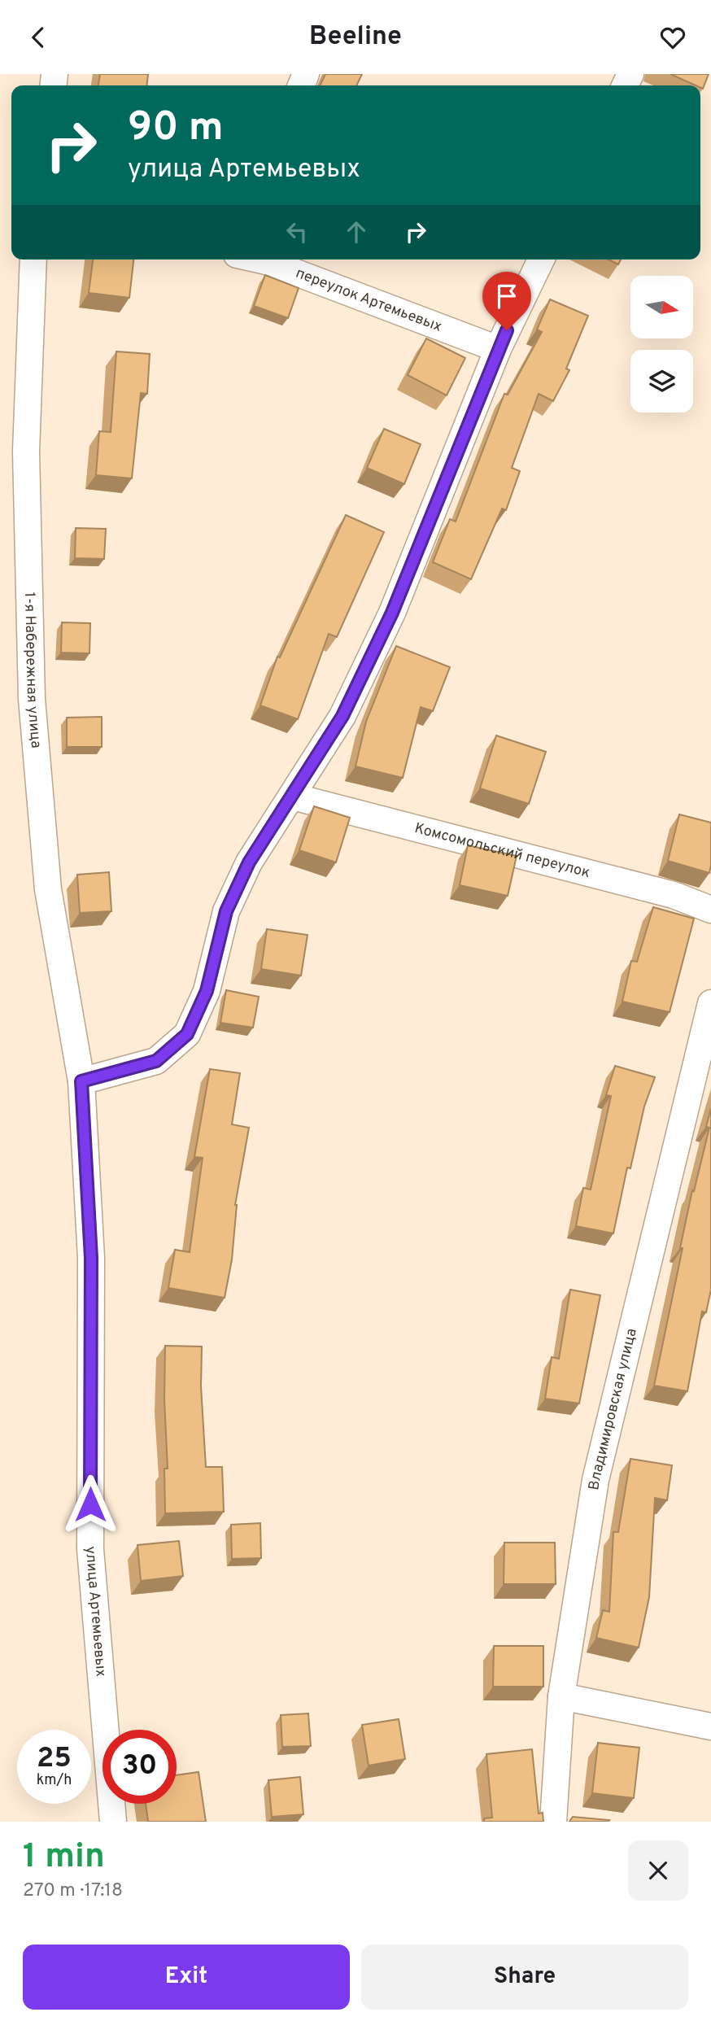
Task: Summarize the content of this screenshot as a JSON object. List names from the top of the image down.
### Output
{
  "streets": {
    "street": [
      "переулок Артемьевых",
      "1-я Набережная улица",
      "Комсомольский переулок",
      "Владимировская улица",
      "улица Артемьевых"
    ]
  },
  "crossings": [
    ["1-я Набережная улица", "улица Артемьевых"]
  ],
  "north": "right",
  "page": {
    "header": "Beeline",
    "turn": ["90 m", "улица Артемьевых"],
    "speed": "25 km/h",
    "limit": "30",
    "heading": ["1 min", "270 m · 17:18"],
    "buttons": ["Exit", "Share"]
  }
}
